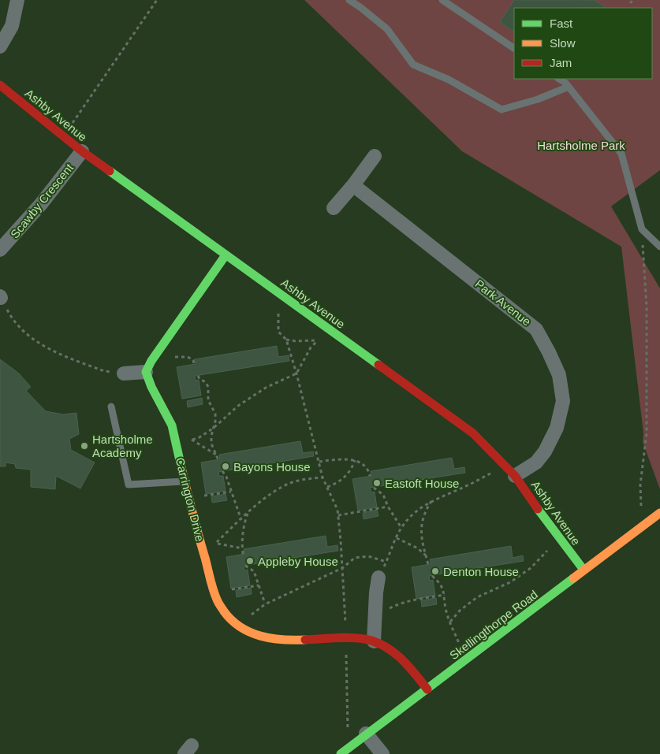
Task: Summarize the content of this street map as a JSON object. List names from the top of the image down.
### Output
{
  "streets": {
    "street": [
      "Ashby Avenue",
      "Scawby Crescent",
      "Park Avenue",
      "Carrington Drive",
      "Skellingthorpe Road"
    ]
  },
  "crossings": [
    ["Ashby Avenue", "Scawby Crescent"],
    ["Ashby Avenue", "Park Avenue"],
    ["Ashby Avenue", "Skellingthorpe Road"],
    ["Carrington Drive", "Skellingthorpe Road"]
  ],
  "parks": ["Hartsholme Park"],
  "places": [
    "Hartsholme Academy",
    "Bayons House",
    "Eastoft House",
    "Appleby House",
    "Denton House"
  ],
  "legend": ["Fast", "Slow", "Jam"]
}
